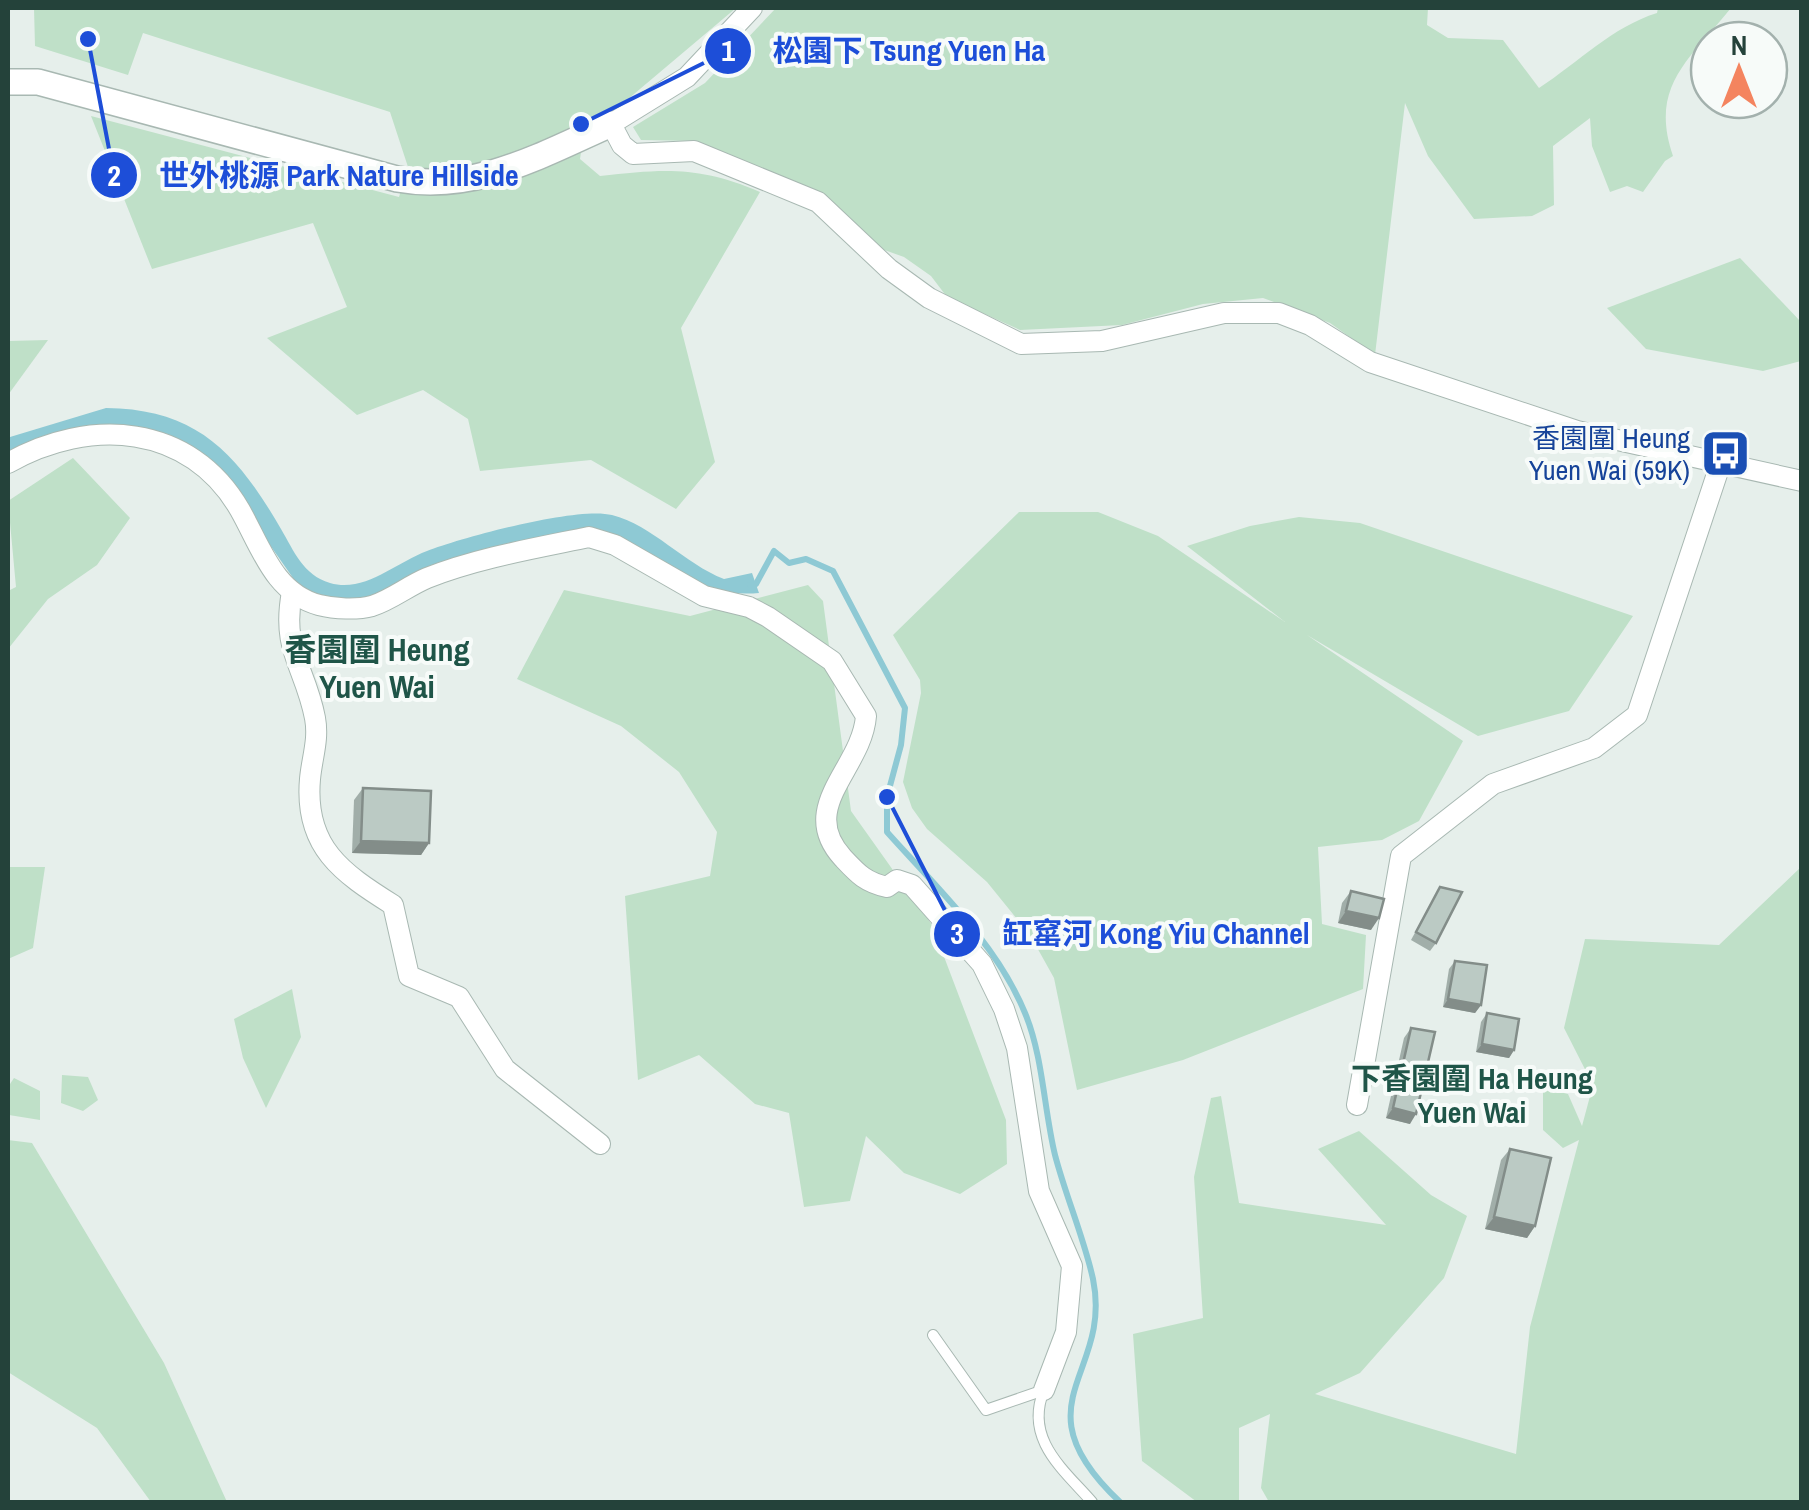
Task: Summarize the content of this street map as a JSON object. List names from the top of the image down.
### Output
{
  "districts": ["香園圍 Heung Yuen Wai", "下香園圍 Ha Heung Yuen Wai"],
  "places": {
    "other": ["世外桃源 Park Nature Hillside", "松園下 Tsung Yuen Ha", "缸窰河 Kong Yiu Channel"],
    "bus stop": ["香園圍 Heung Yuen Wai (59K)"]
  },
  "north": "top"
}
